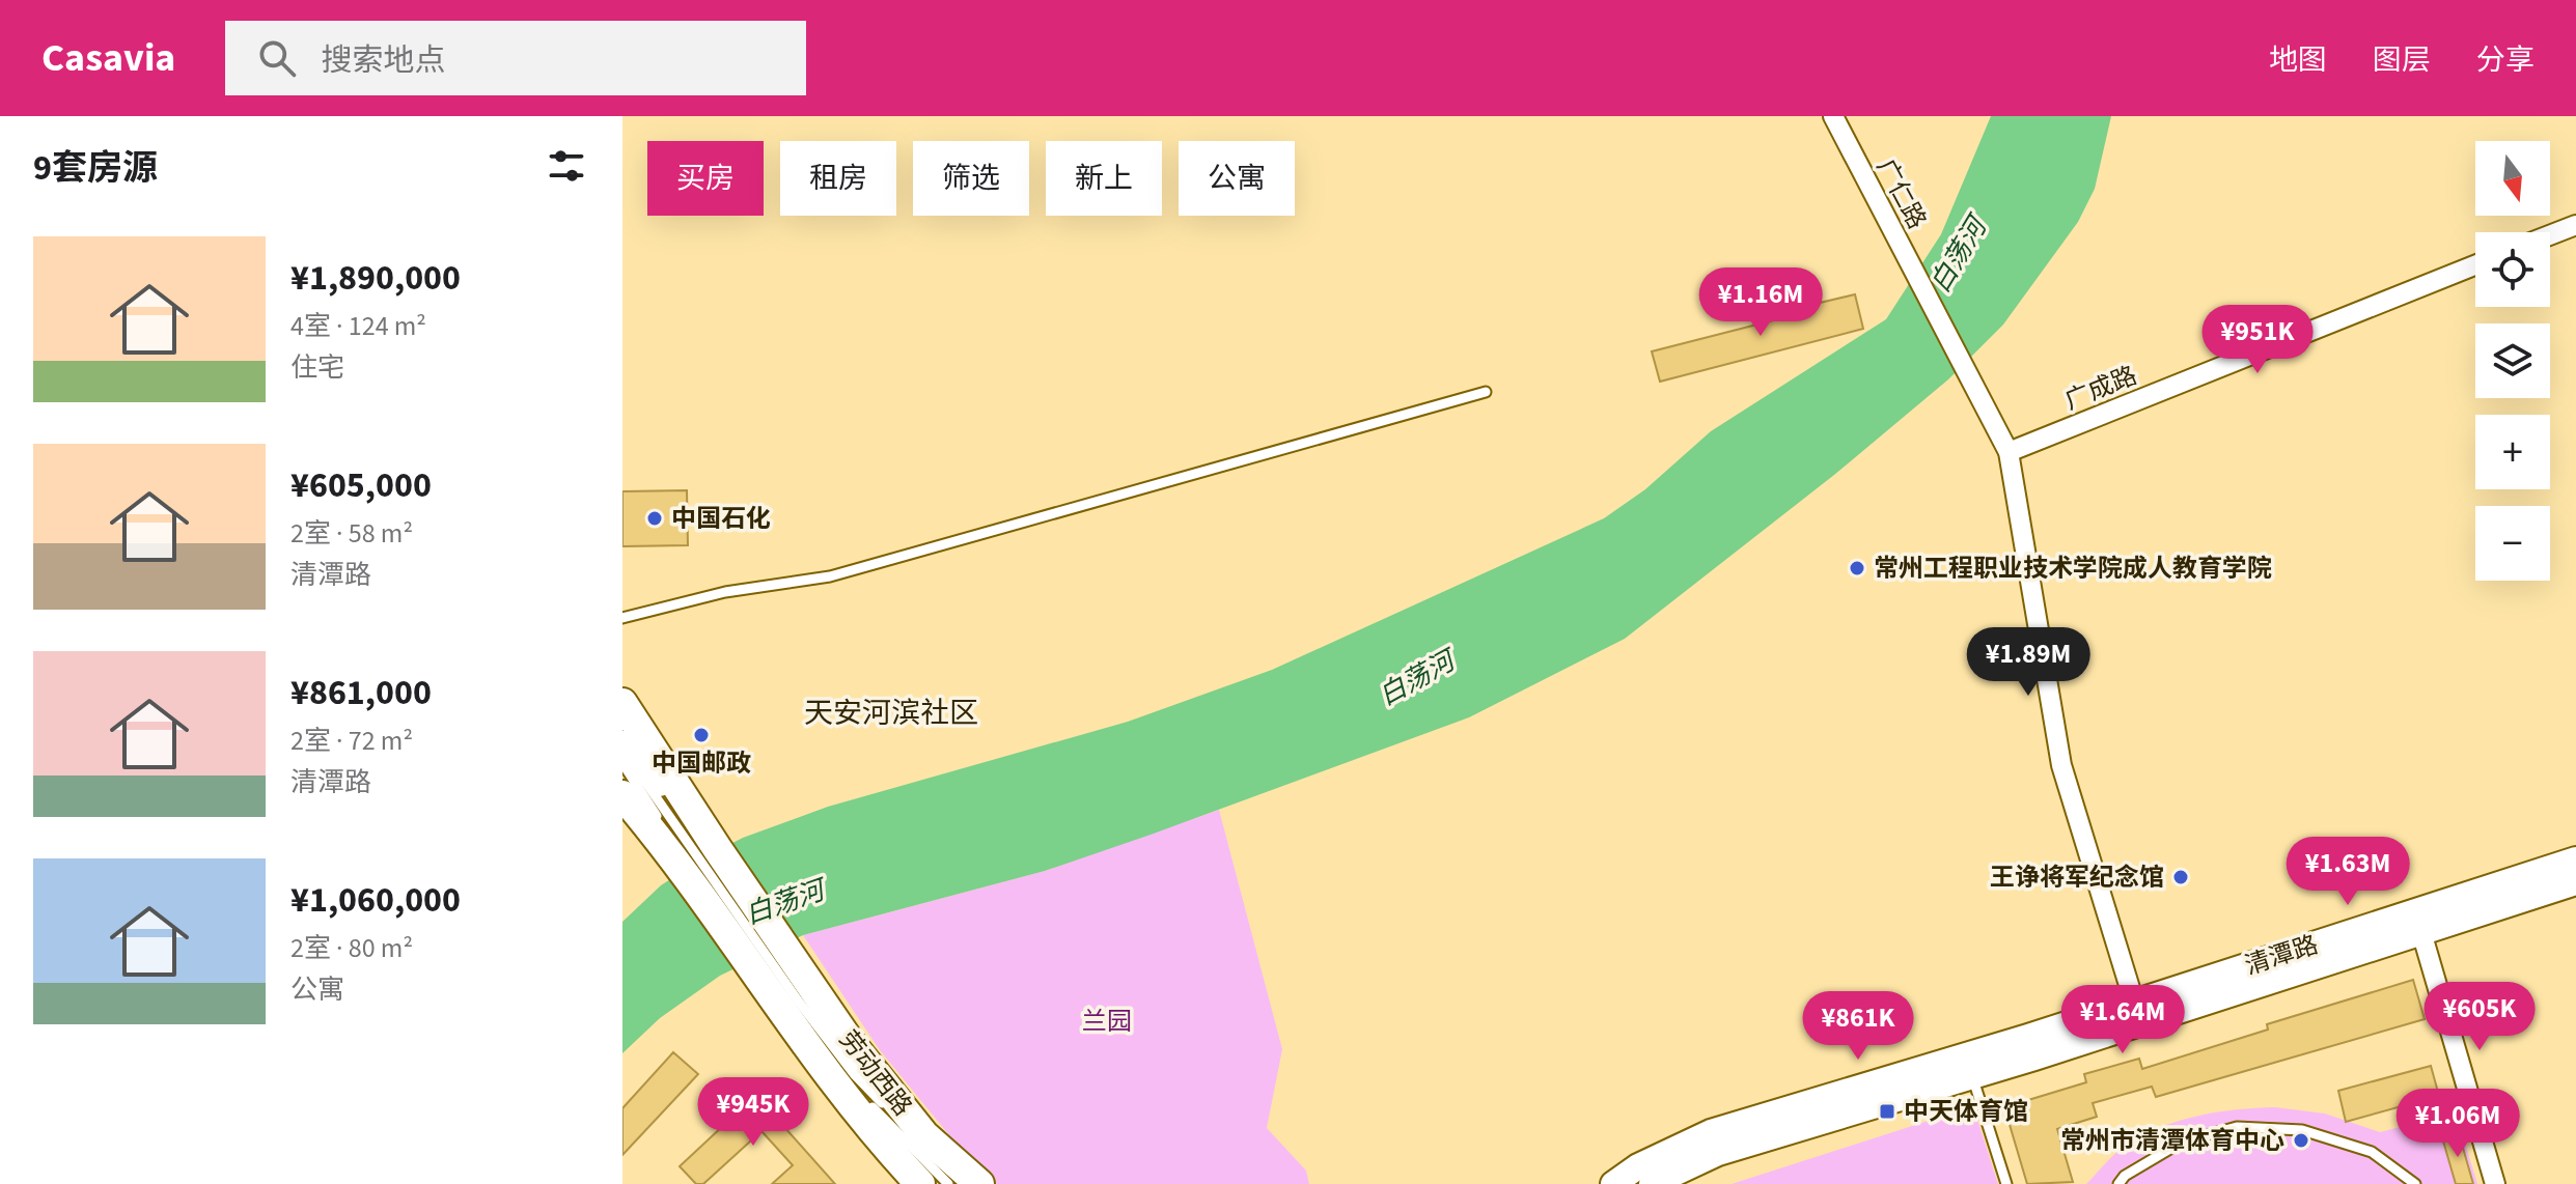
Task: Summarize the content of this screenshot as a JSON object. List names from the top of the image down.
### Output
{
  "streets": {
    "main road": ["清潭路", "劳动西路"],
    "street": ["广仁路", "广成路"]
  },
  "crossings": [
    ["广仁路", "广成路"],
    ["广仁路", "清潭路"]
  ],
  "districts": ["天安河滨社区"],
  "water": ["白荡河"],
  "parks": ["兰园"],
  "places": {
    "other": [
      "中国石化",
      "常州工程职业技术学院成人教育学院",
      "中国邮政",
      "王诤将军纪念馆",
      "常州市清潭体育中心"
    ],
    "transit": ["中天体育馆"]
  },
  "north": "bottom",
  "page": {
    "header": "Casavia",
    "search": "搜索地点",
    "nav": ["地图", "图层", "分享"],
    "heading": "9套房源",
    "map_buttons": ["+", "−"],
    "chip": [
      "买房",
      "租房",
      "筛选",
      "新上",
      "公寓"
    ],
    "list": [
      {
        "name": "¥1,890,000",
        "note": "4室 · 124 m² · 住宅"
      },
      {
        "name": "¥605,000",
        "note": "2室 · 58 m² · 清潭路"
      },
      {
        "name": "¥861,000",
        "note": "2室 · 72 m² · 清潭路"
      },
      {
        "name": "¥1,060,000",
        "note": "2室 · 80 m² · 公寓"
      }
    ],
    "price": [
      "¥1.16M",
      "¥951K",
      "¥1.89M",
      "¥1.63M",
      "¥605K",
      "¥1.64M",
      "¥861K",
      "¥945K",
      "¥1.06M"
    ]
  }
}
